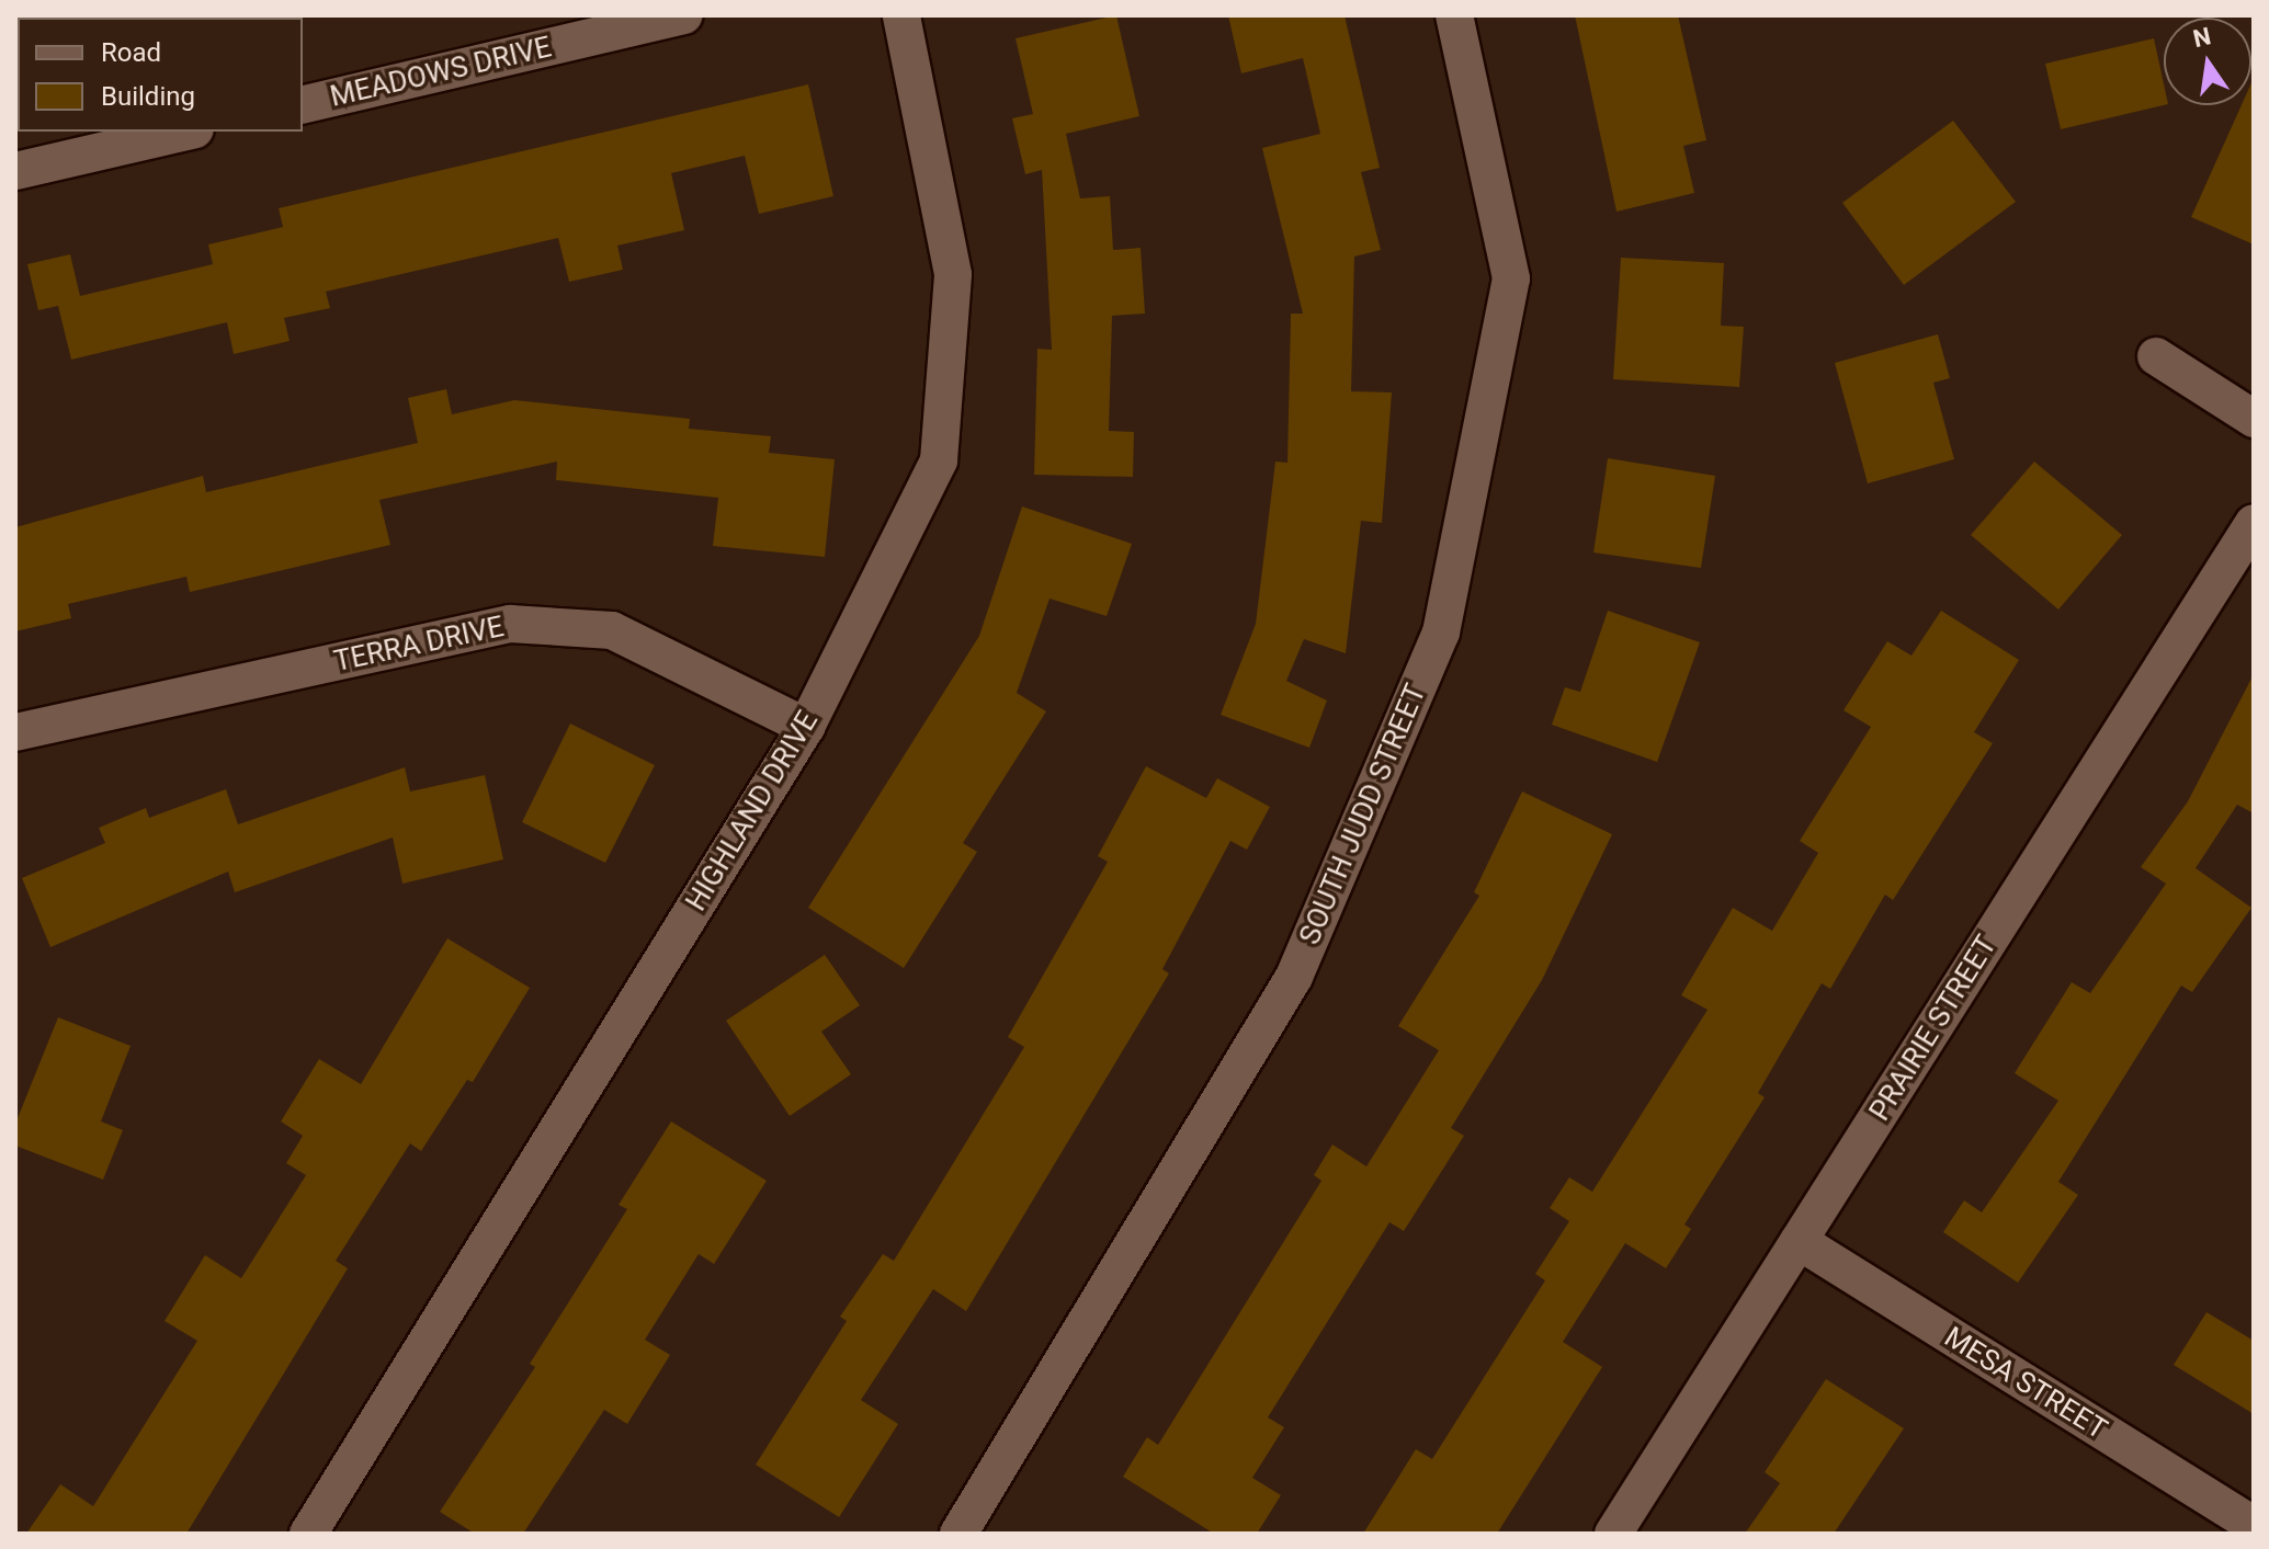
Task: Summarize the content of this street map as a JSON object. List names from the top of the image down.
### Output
{
  "streets": {
    "street": [
      "MEADOWS DRIVE",
      "TERRA DRIVE",
      "HIGHLAND DRIVE",
      "SOUTH JUDD STREET",
      "PRAIRIE STREET",
      "MESA STREET"
    ]
  },
  "crossings": [
    ["TERRA DRIVE", "HIGHLAND DRIVE"],
    ["PRAIRIE STREET", "MESA STREET"]
  ],
  "legend": ["Road", "Building"],
  "north": "top"
}
